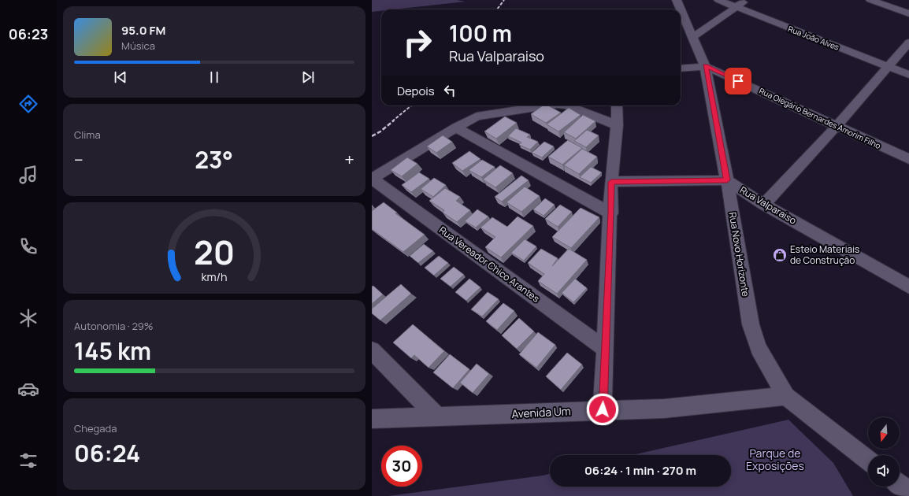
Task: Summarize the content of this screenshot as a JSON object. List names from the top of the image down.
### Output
{
  "streets": {
    "street": [
      "Rua João Alves",
      "Rua Olegário Bernardes Amorim Filho",
      "Rua Valparaiso",
      "Rua Novo Horizonte",
      "Rua Vereador Chico Arantes",
      "Avenida Um"
    ]
  },
  "crossings": [
    ["Rua Olegário Bernardes Amorim Filho", "Rua Novo Horizonte"],
    ["Rua Valparaiso", "Rua Novo Horizonte"],
    ["Rua Novo Horizonte", "Avenida Um"]
  ],
  "parks": ["Parque de Exposições"],
  "places": {
    "shop": ["Esteio Materiais de Construção"]
  },
  "north": "bottom",
  "page": {
    "tabs": "06:23",
    "turn": ["100 m", "Rua Valparaiso"],
    "song": ["95.0 FM", "Música"],
    "then": "Depois",
    "tile": [
      "Clima",
      ["Autonomia · 29%", "145 km"],
      ["Chegada", "06:24"]
    ],
    "heat": ["−", "23°", "+"],
    "limit": "30",
    "trip": "06:24 · 1 min · 270 m",
    "gauge": ["20", "km/h"]
  }
}
